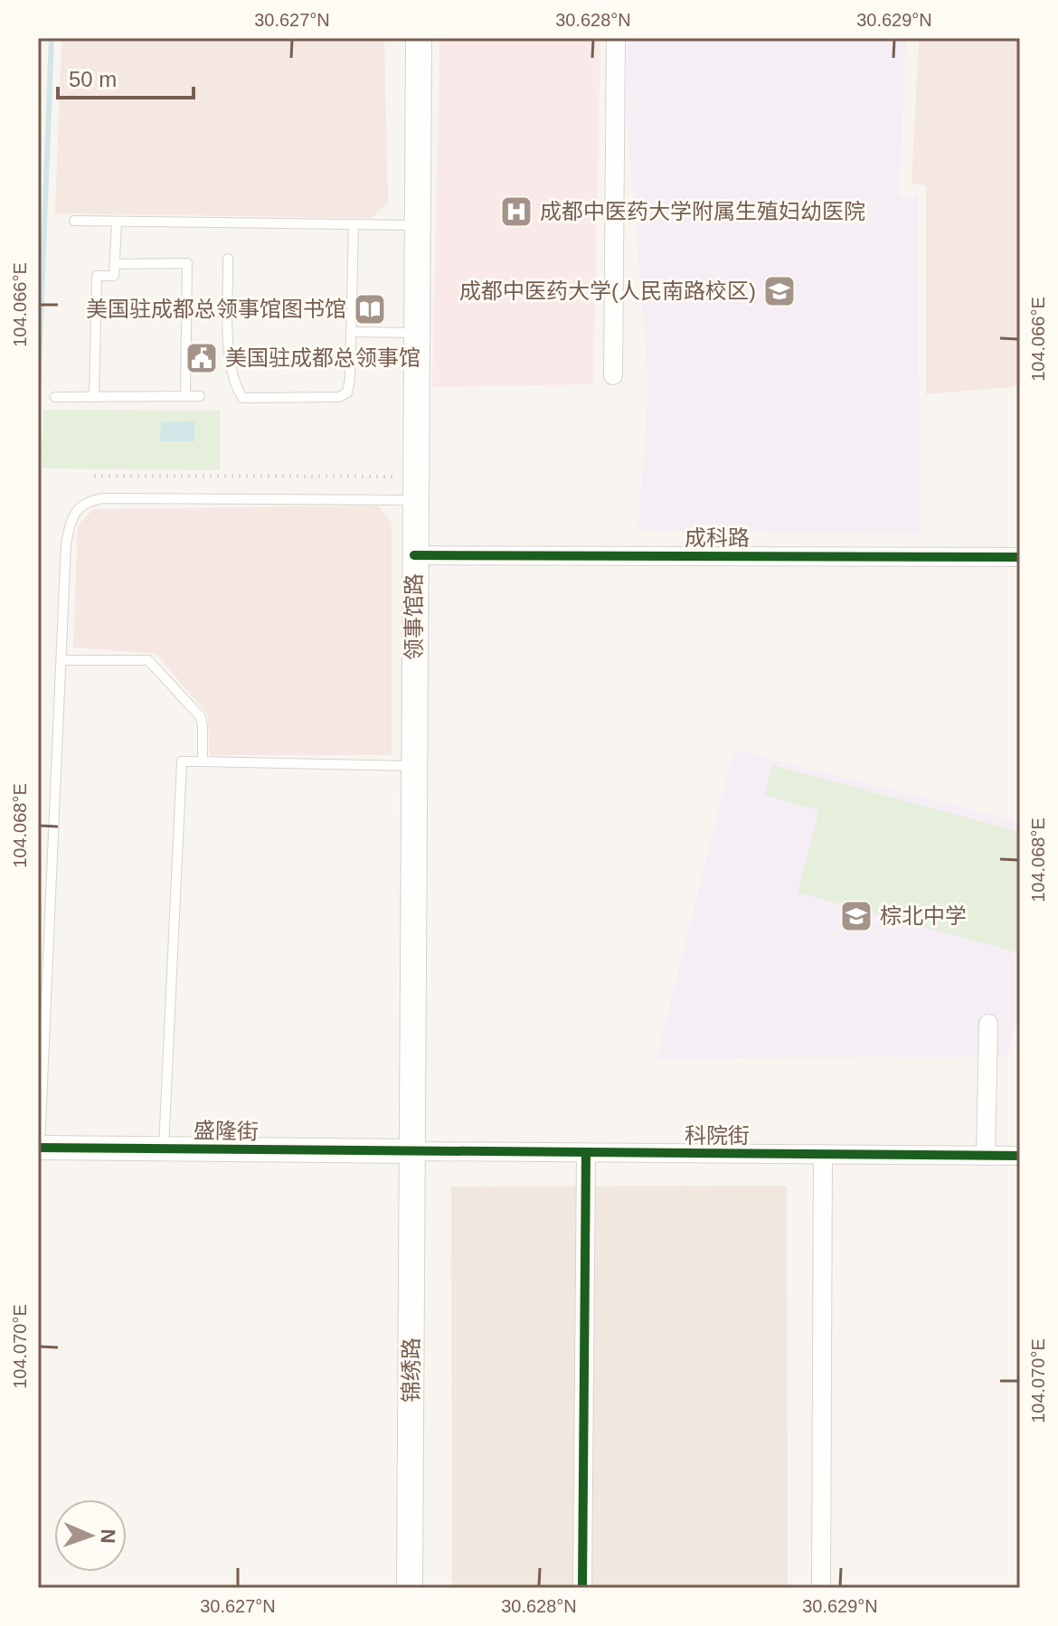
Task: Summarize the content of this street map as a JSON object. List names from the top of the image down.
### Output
{
  "streets": {
    "main road": ["领事馆路", "锦绣路"],
    "street": ["成科路", "盛隆街", "科院街"]
  },
  "crossings": [
    ["成科路", "领事馆路"],
    ["领事馆路", "盛隆街"],
    ["领事馆路", "科院街"],
    ["领事馆路", "锦绣路"],
    ["盛隆街", "科院街"],
    ["盛隆街", "锦绣路"],
    ["科院街", "锦绣路"]
  ],
  "places": {
    "hospital": ["成都中医药大学附属生殖妇幼医院"],
    "school or university": ["成都中医药大学(人民南路校区)", "棕北中学"],
    "library": ["美国驻成都总领事馆图书馆"],
    "public building": ["美国驻成都总领事馆"]
  },
  "scale_bar": "50 m",
  "north": "right",
  "coordinates": [
    "30.627°N",
    "30.628°N",
    "30.629°N",
    "104.066°E",
    "104.068°E",
    "104.070°E"
  ]
}
